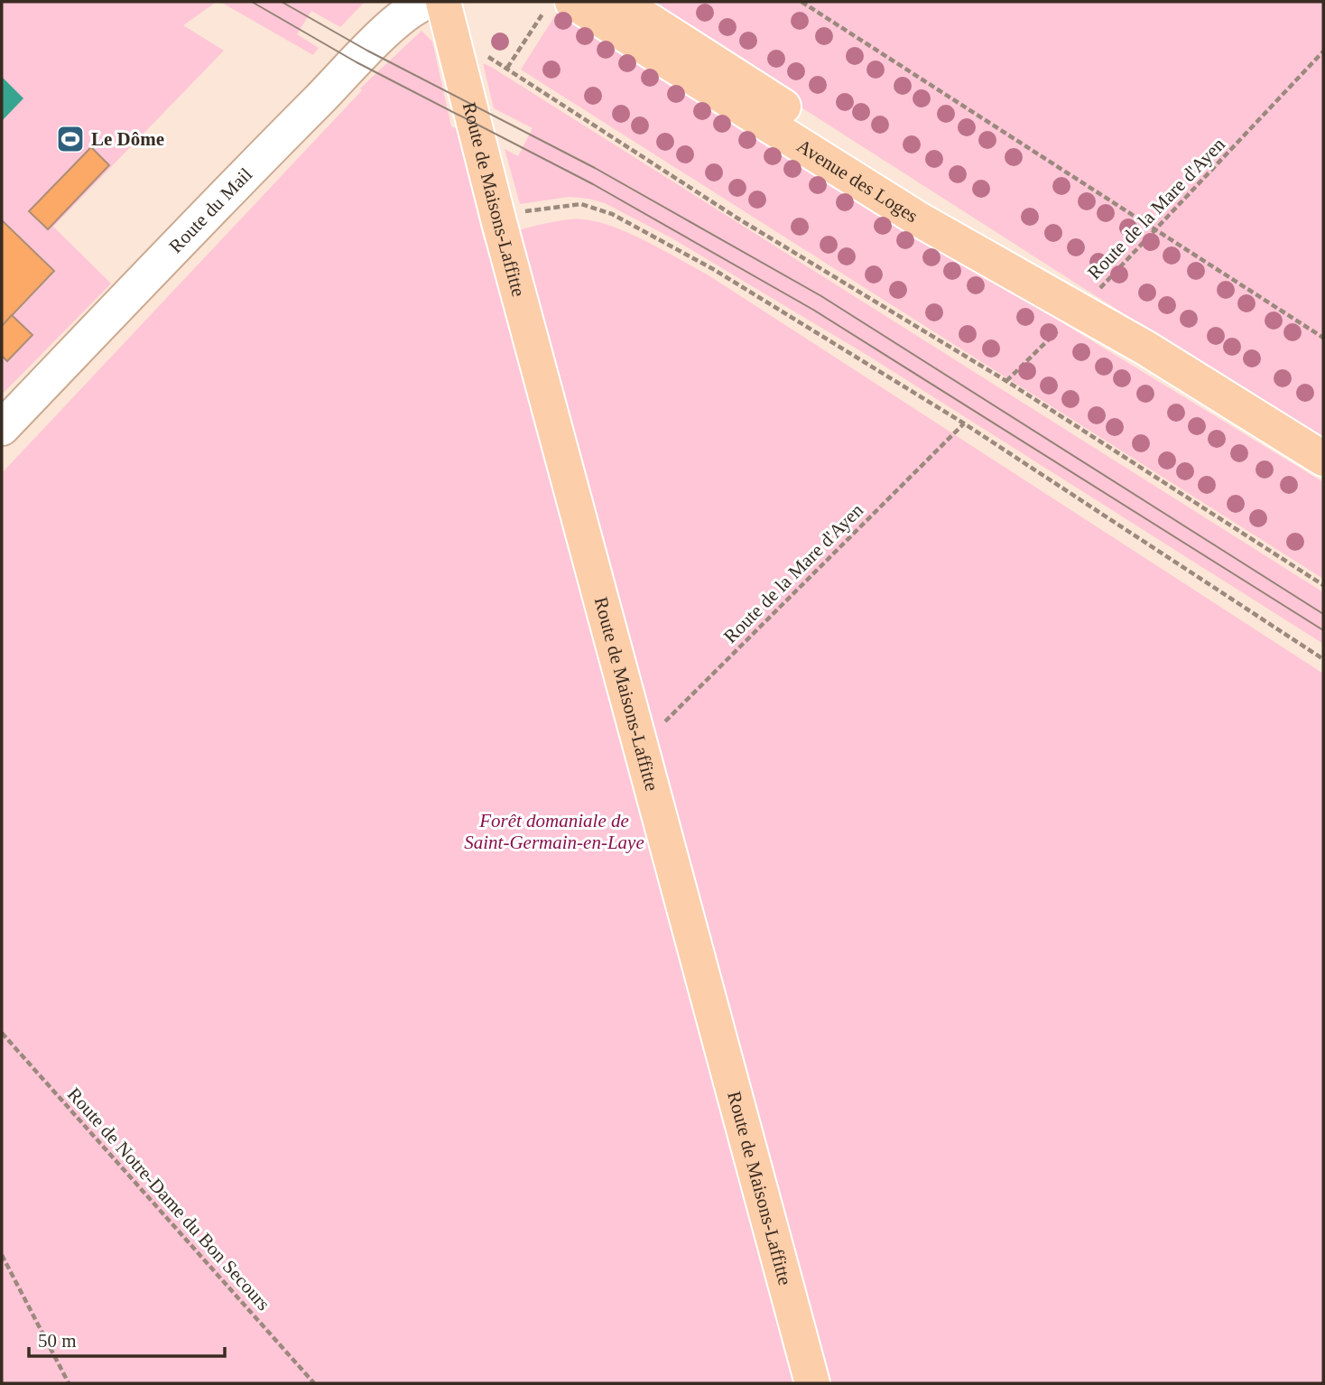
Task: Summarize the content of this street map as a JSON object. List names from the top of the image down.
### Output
{
  "streets": {
    "main road": ["Avenue des Loges", "Route de Maisons-Laffitte"],
    "street": ["Route du Mail"],
    "path": ["Route de la Mare d'Ayen", "Route de Notre-Dame du Bon Secours"]
  },
  "crossings": [
    ["Avenue des Loges", "Route de la Mare d'Ayen"],
    ["Route de Maisons-Laffitte", "Route de la Mare d'Ayen"]
  ],
  "parks": ["Forêt domaniale de Saint-Germain-en-Laye"],
  "places": {
    "sports": ["Le Dôme"]
  },
  "scale_bar": "50 m"
}
